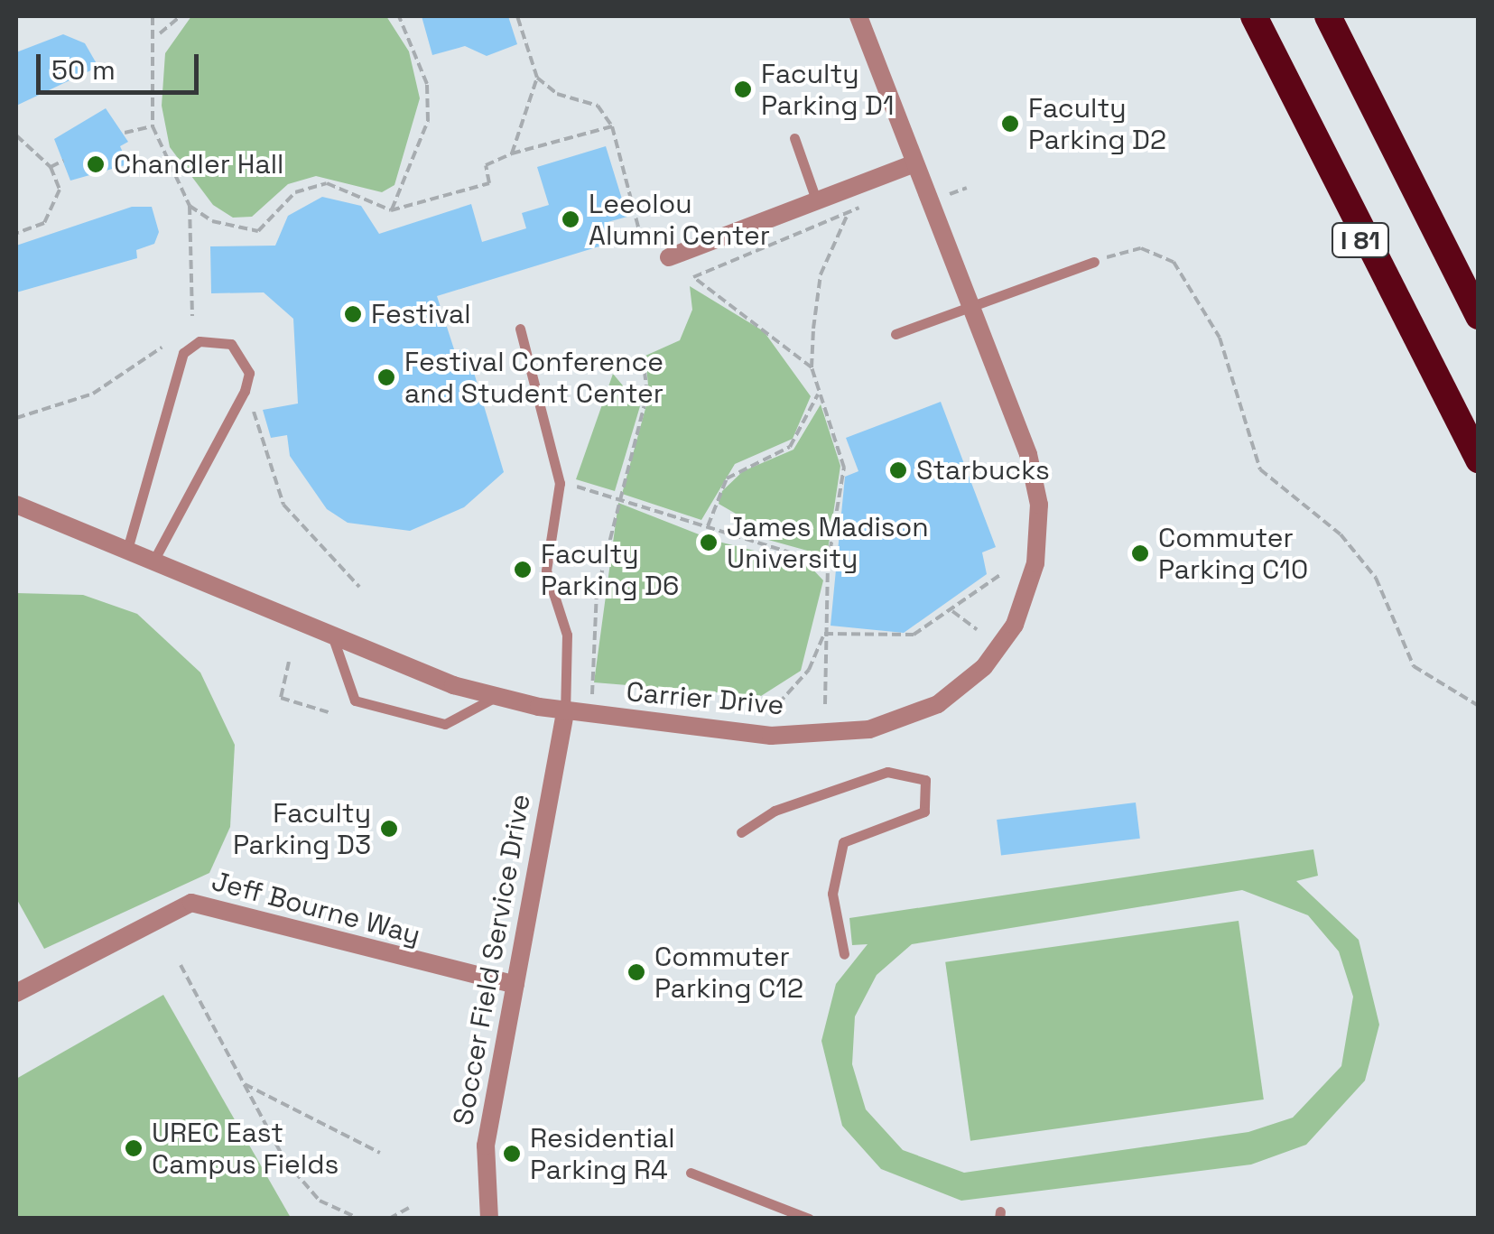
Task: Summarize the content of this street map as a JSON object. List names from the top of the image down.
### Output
{
  "streets": {
    "highway": ["I 81"],
    "street": ["Carrier Drive", "Jeff Bourne Way", "Soccer Field Service Drive"]
  },
  "crossings": [
    ["Carrier Drive", "Soccer Field Service Drive"],
    ["Jeff Bourne Way", "Soccer Field Service Drive"]
  ],
  "places": [
    "Faculty Parking D1",
    "Faculty Parking D2",
    "Chandler Hall",
    "Leeolou Alumni Center",
    "Festival",
    "Festival Conference and Student Center",
    "Starbucks",
    "James Madison University",
    "Commuter Parking C10",
    "Faculty Parking D6",
    "Faculty Parking D3",
    "Commuter Parking C12",
    "UREC East Campus Fields",
    "Residential Parking R4"
  ],
  "scale_bar": "50 m"
}
